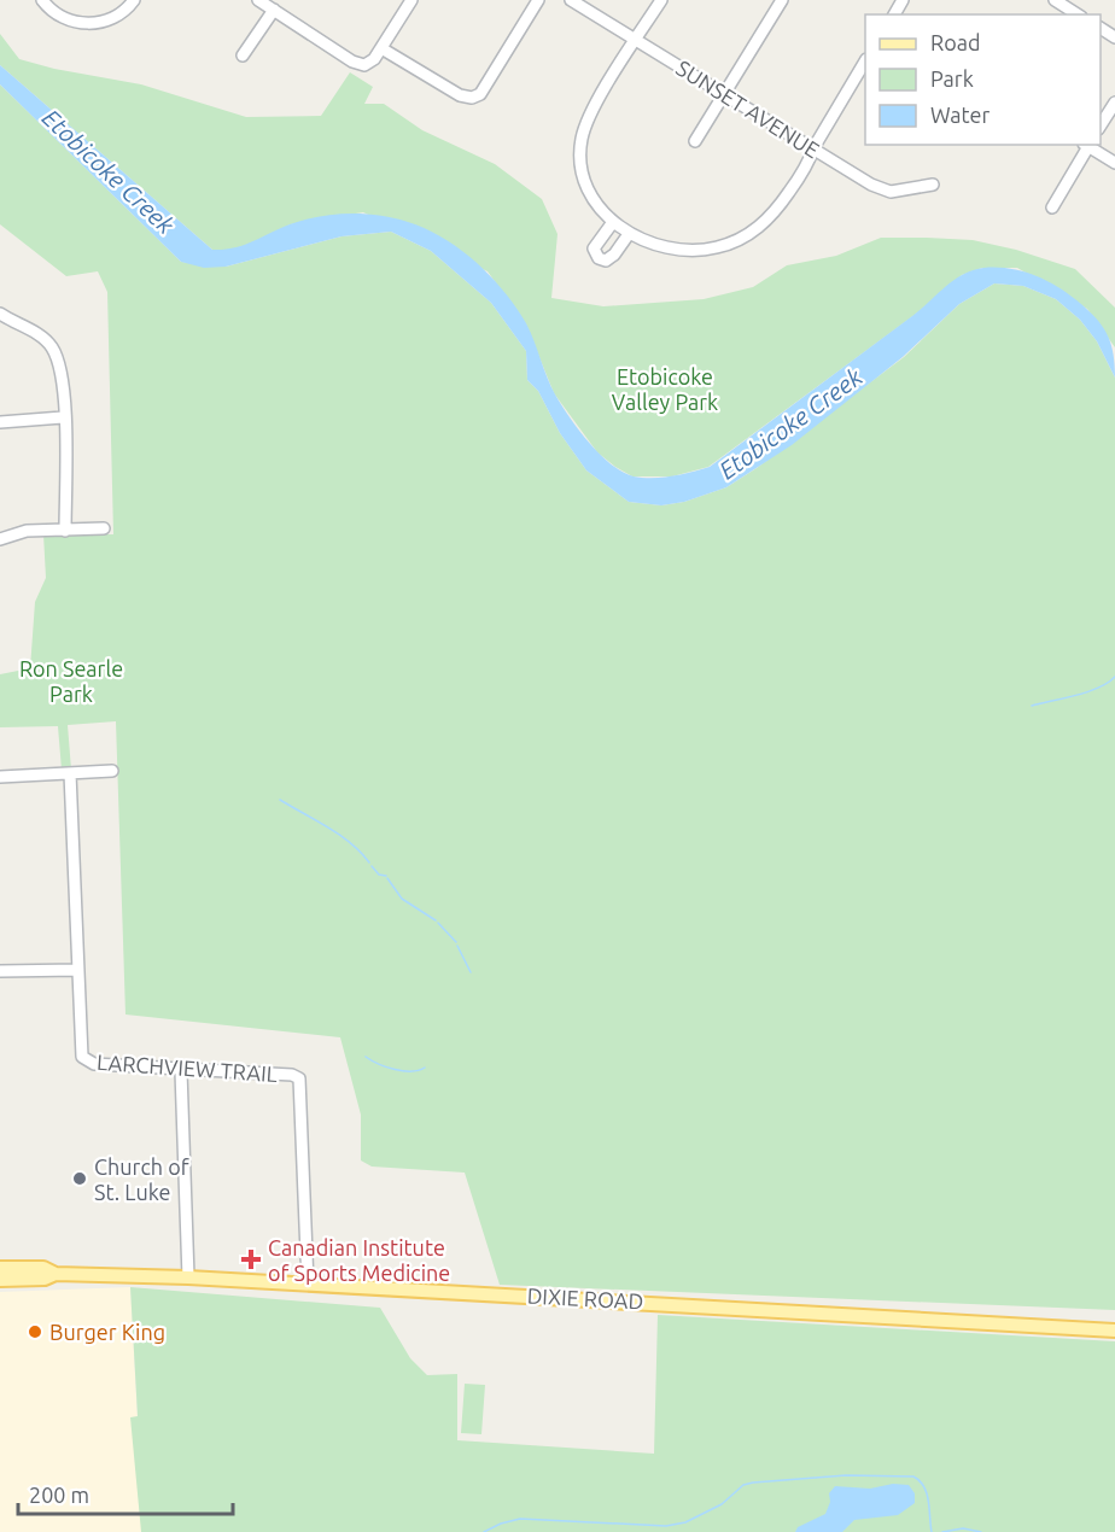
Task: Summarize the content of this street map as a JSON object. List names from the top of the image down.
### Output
{
  "streets": {
    "main road": ["DIXIE ROAD"],
    "street": ["SUNSET AVENUE", "LARCHVIEW TRAIL"]
  },
  "crossings": [
    ["LARCHVIEW TRAIL", "DIXIE ROAD"]
  ],
  "water": ["Etobicoke Creek"],
  "parks": ["Etobicoke Valley Park", "Ron Searle Park"],
  "places": {
    "other": ["Church of St. Luke", "Burger King"],
    "health": ["Canadian Institute of Sports Medicine"]
  },
  "legend": ["Road", "Park", "Water"],
  "scale_bar": "200 m"
}
